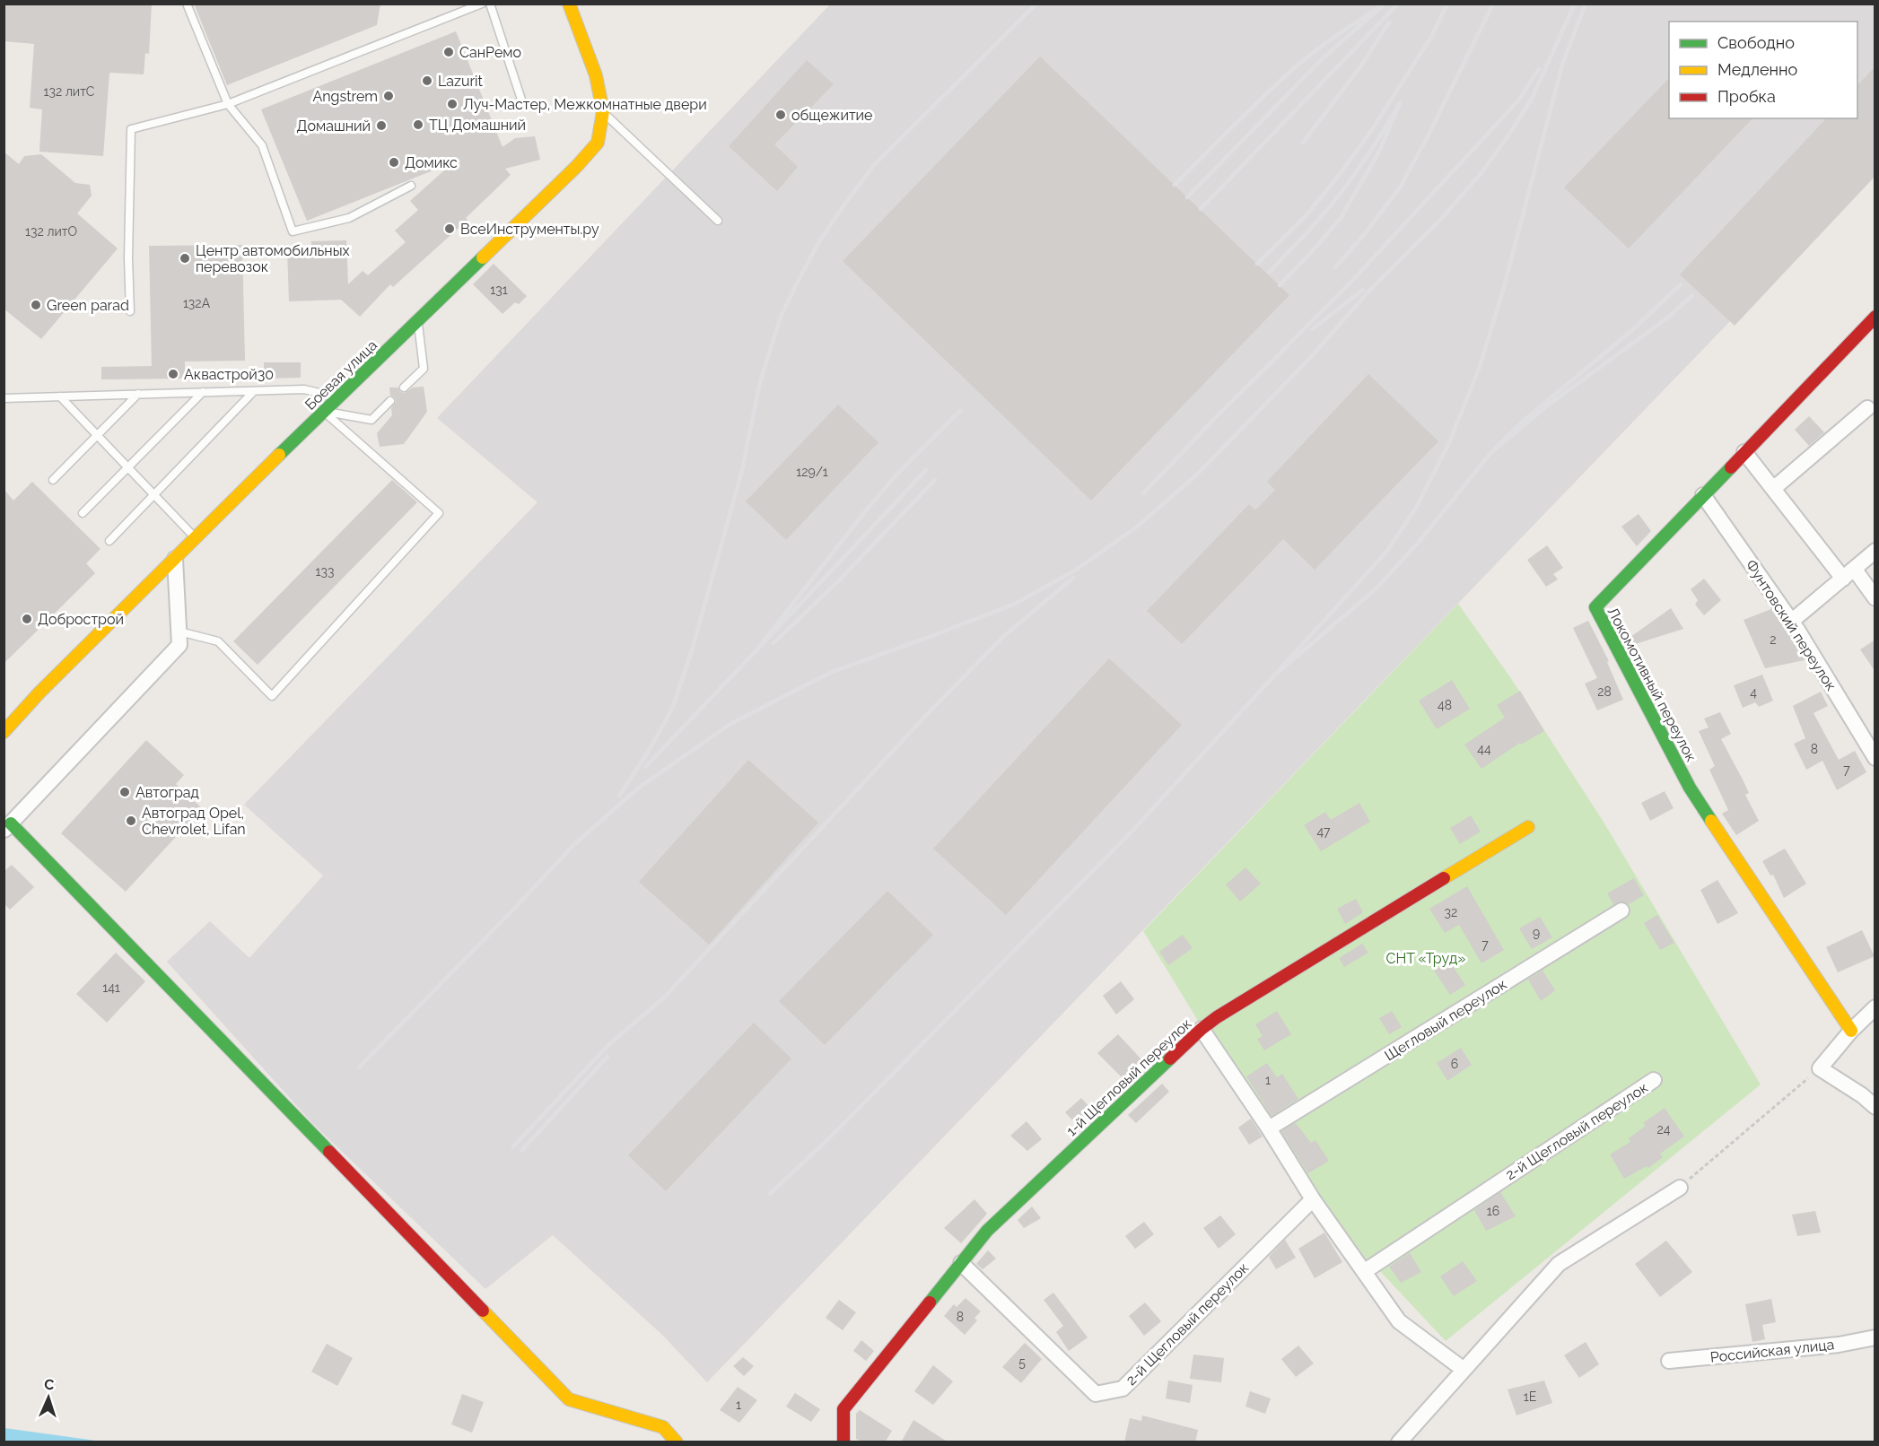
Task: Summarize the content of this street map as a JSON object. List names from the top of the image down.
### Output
{
  "streets": {
    "street": [
      "Боевая улица",
      "Фунтовский переулок",
      "Локомотивный переулок",
      "Щегловый переулок",
      "1-й Щегловый переулок",
      "2-й Щегловый переулок",
      "Российская улица"
    ]
  },
  "crossings": [
    ["Фунтовский переулок", "Локомотивный переулок"],
    ["1-й Щегловый переулок", "2-й Щегловый переулок"]
  ],
  "parks": ["СНТ «Труд»"],
  "places": [
    "СанРемо",
    "Lazurit",
    "Angstrem",
    "Луч-Мастер, Межкомнатные двери",
    "общежитие",
    "ТЦ Домашний",
    "Домашний",
    "Домикс",
    "ВсеИнструменты.ру",
    "Центр автомобильных перевозок",
    "Green parad",
    "Аквастрой30",
    "Добрострой",
    "Автоград",
    "Автоград Opel, Chevrolet, Lifan"
  ],
  "house_numbers": [
    "132 литС",
    "132 литО",
    "131",
    "132А",
    "129/1",
    "133",
    "2",
    "28",
    "4",
    "48",
    "44",
    "8",
    "7",
    "47",
    "32",
    "9",
    "7",
    "141",
    "6",
    "1",
    "24",
    "16",
    "8",
    "5",
    "1Е",
    "1"
  ],
  "legend": ["Свободно", "Медленно", "Пробка"],
  "north": "top"
}
